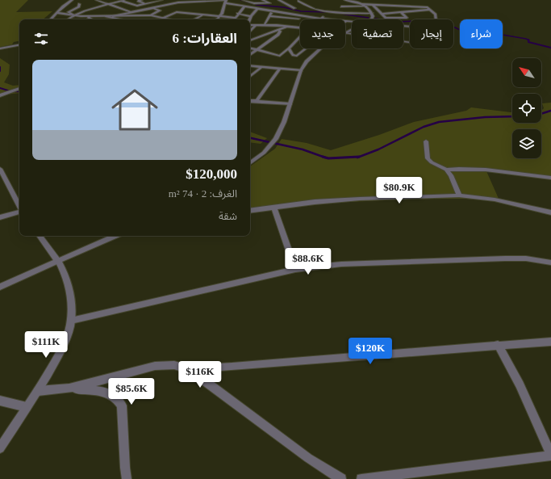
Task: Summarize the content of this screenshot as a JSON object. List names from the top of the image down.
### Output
{
  "north": "top left",
  "page": {
    "chip": [
      "شراء",
      "إيجار",
      "تصفية",
      "جديد"
    ],
    "heading": "العقارات: 6",
    "list": [
      {
        "name": "$120,000",
        "note": "الغرف: 2 · 74 m² · شقة"
      }
    ],
    "price": [
      "$80.9K",
      "$88.6K",
      "$111K",
      "$120K",
      "$116K",
      "$85.6K"
    ]
  }
}
